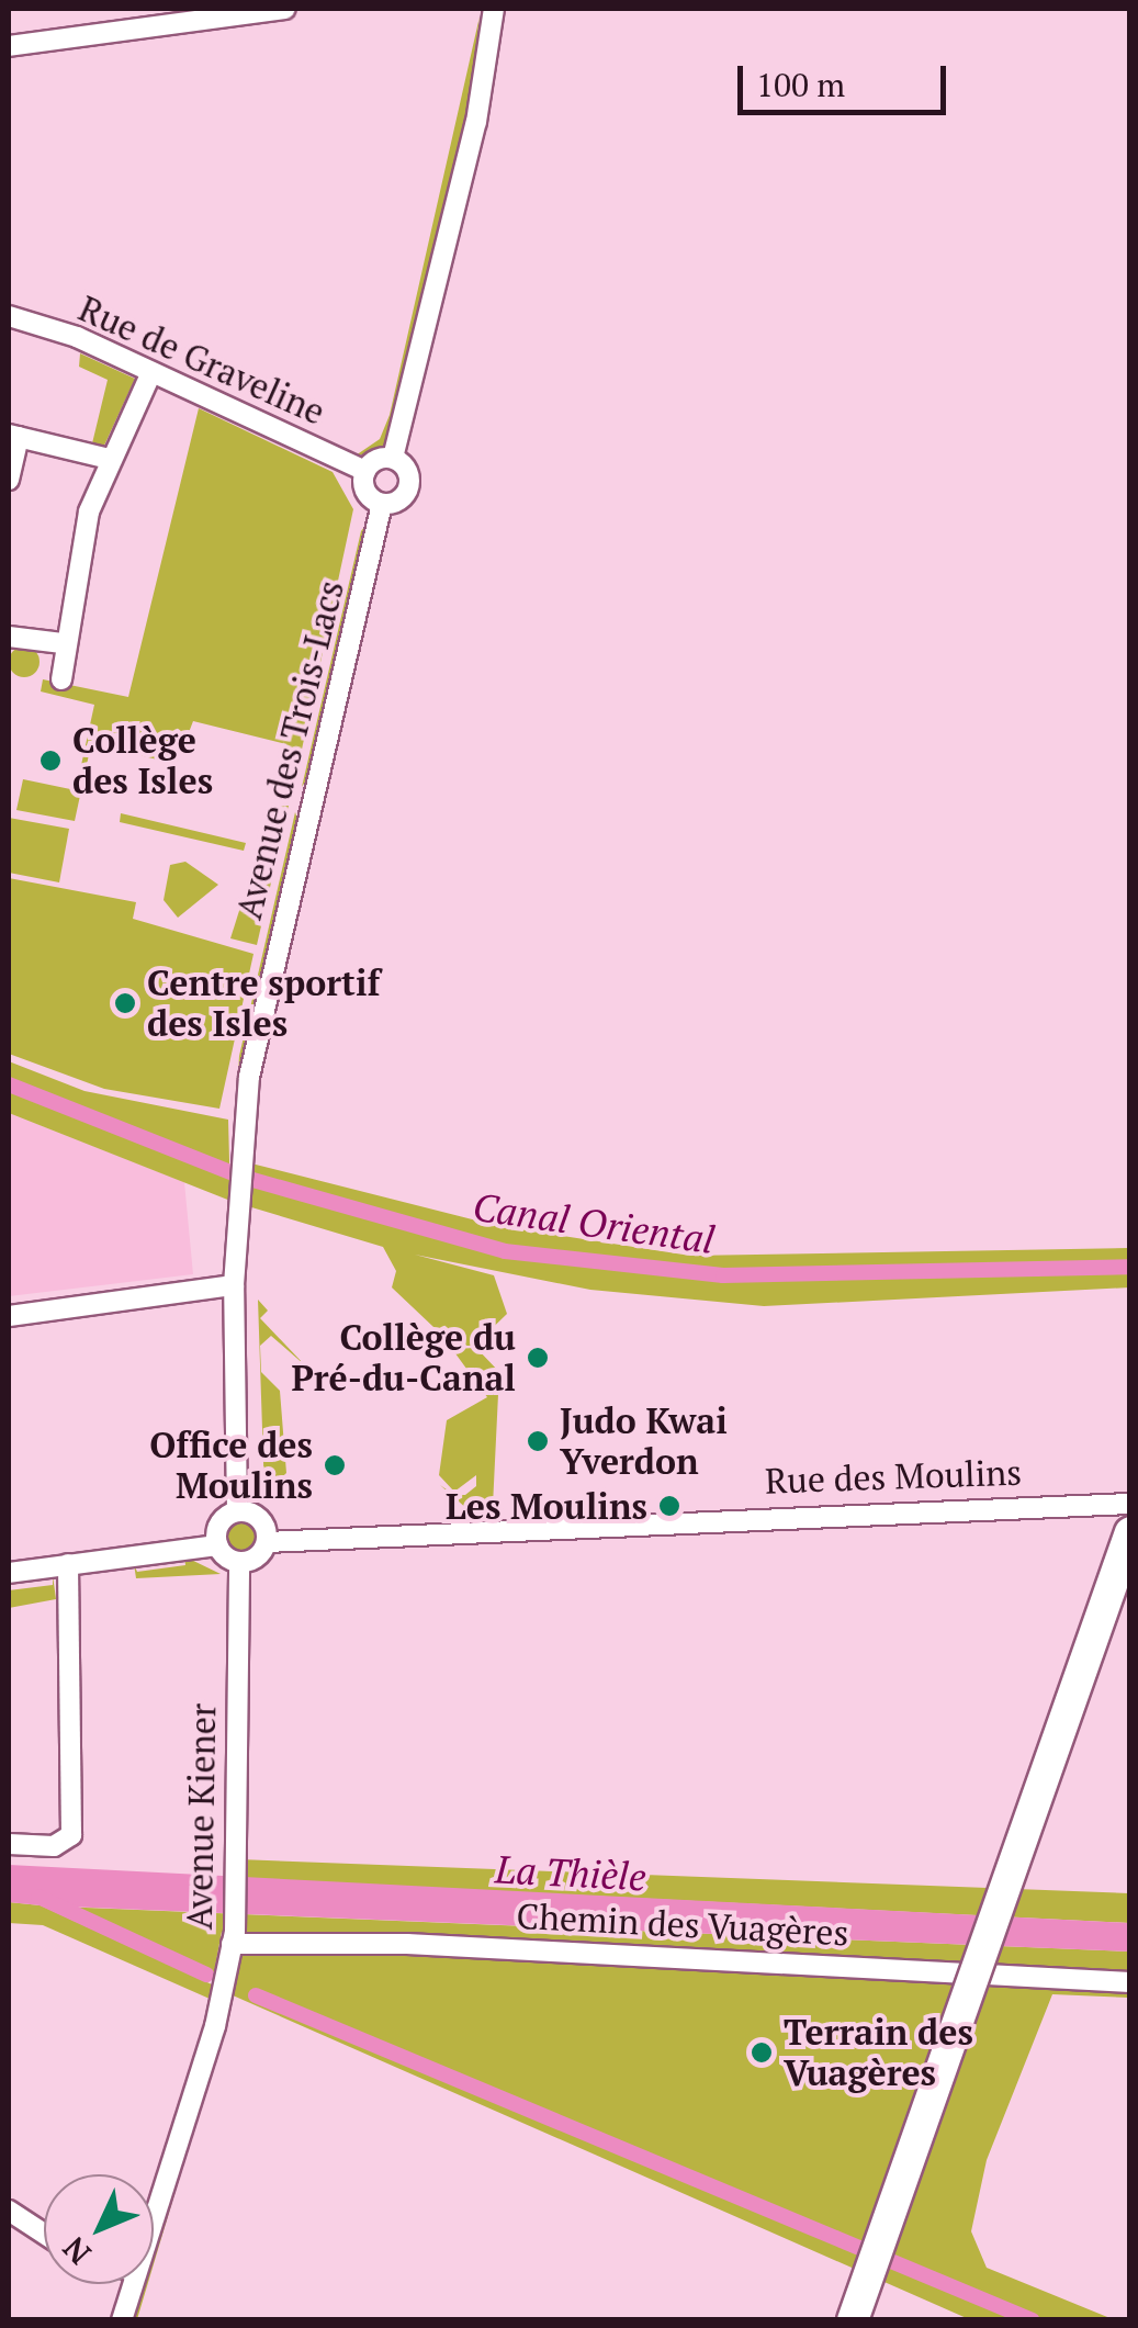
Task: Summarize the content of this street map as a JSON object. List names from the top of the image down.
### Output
{
  "streets": {
    "street": [
      "Rue de Graveline",
      "Avenue des Trois-Lacs",
      "Rue des Moulins",
      "Avenue Kiener",
      "Chemin des Vuagères"
    ]
  },
  "crossings": [
    ["Rue des Moulins", "Avenue Kiener"],
    ["Avenue Kiener", "Chemin des Vuagères"]
  ],
  "water": ["Canal Oriental", "La Thièle"],
  "places": [
    "Collège des Isles",
    "Centre sportif des Isles",
    "Collège du Pré-du-Canal",
    "Judo Kwai Yverdon",
    "Office des Moulins",
    "Les Moulins",
    "Terrain des Vuagères"
  ],
  "scale_bar": "100 m",
  "north": "bottom left"
}
